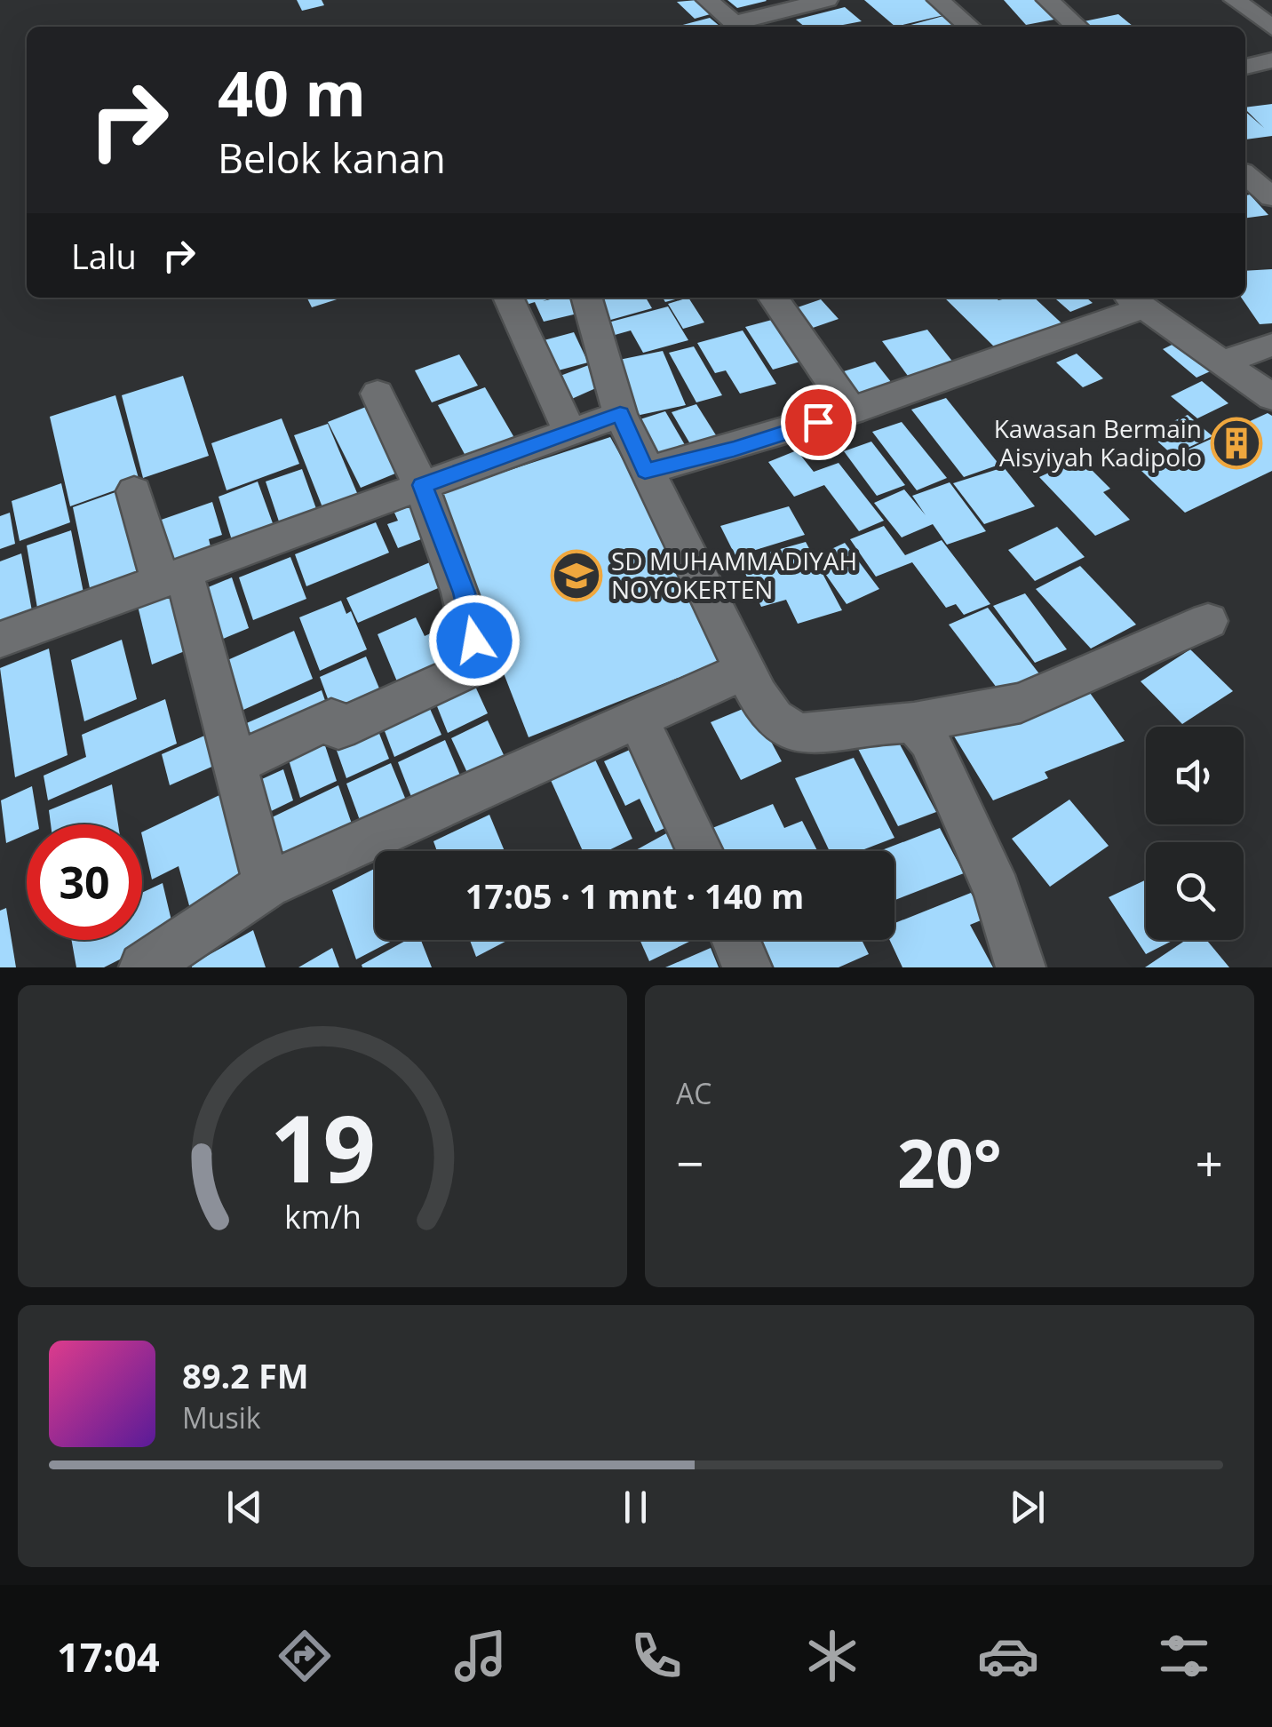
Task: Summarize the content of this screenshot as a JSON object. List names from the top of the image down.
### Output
{
  "places": {
    "building": ["Kawasan Bermain Aisyiyah Kadipolo"],
    "school or university": ["SD MUHAMMADIYAH NOYOKERTEN"]
  },
  "page": {
    "turn": ["40 m", "Belok kanan"],
    "then": "Lalu",
    "limit": "30",
    "trip": "17:05 · 1 mnt · 140 m",
    "tile": "AC",
    "heat": ["−", "20°", "+"],
    "song": ["89.2 FM", "Musik"],
    "tabs": "17:04",
    "gauge": ["19", "km/h"]
  }
}
